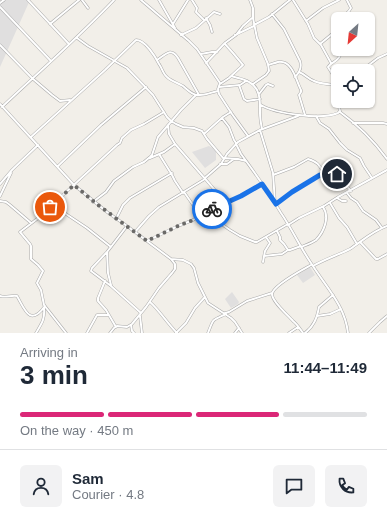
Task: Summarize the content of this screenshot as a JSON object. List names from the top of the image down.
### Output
{
  "north": "bottom left",
  "page": {
    "heading": ["3 min", "Arriving in", "11:44–11:49"],
    "panel": ["Sam", "Courier · 4.8"],
    "bar": "On the way · 450 m"
  }
}
